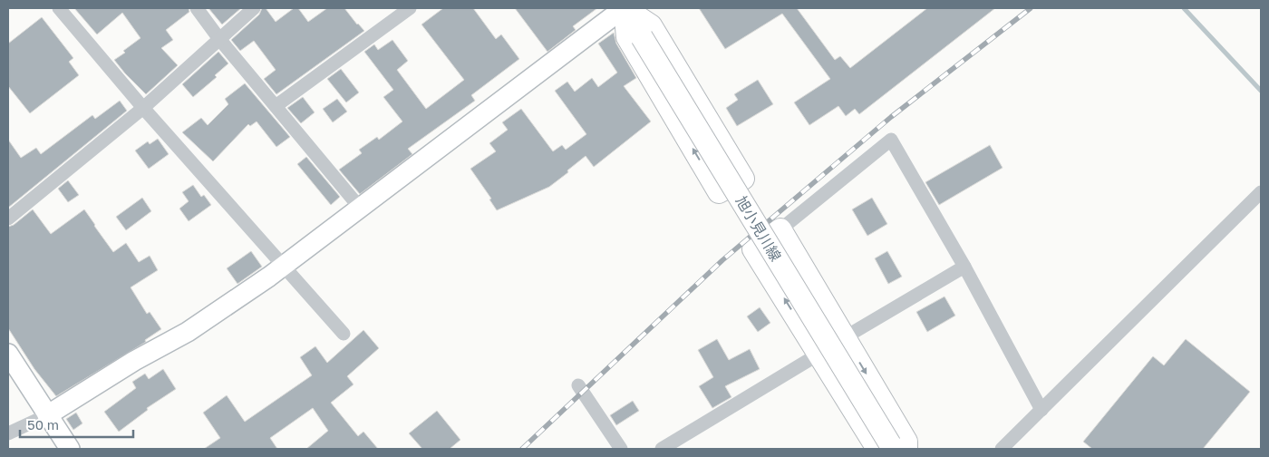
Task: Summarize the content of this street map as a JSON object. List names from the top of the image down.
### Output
{
  "streets": {
    "main road": ["旭小見川線"]
  },
  "scale_bar": "50 m"
}
